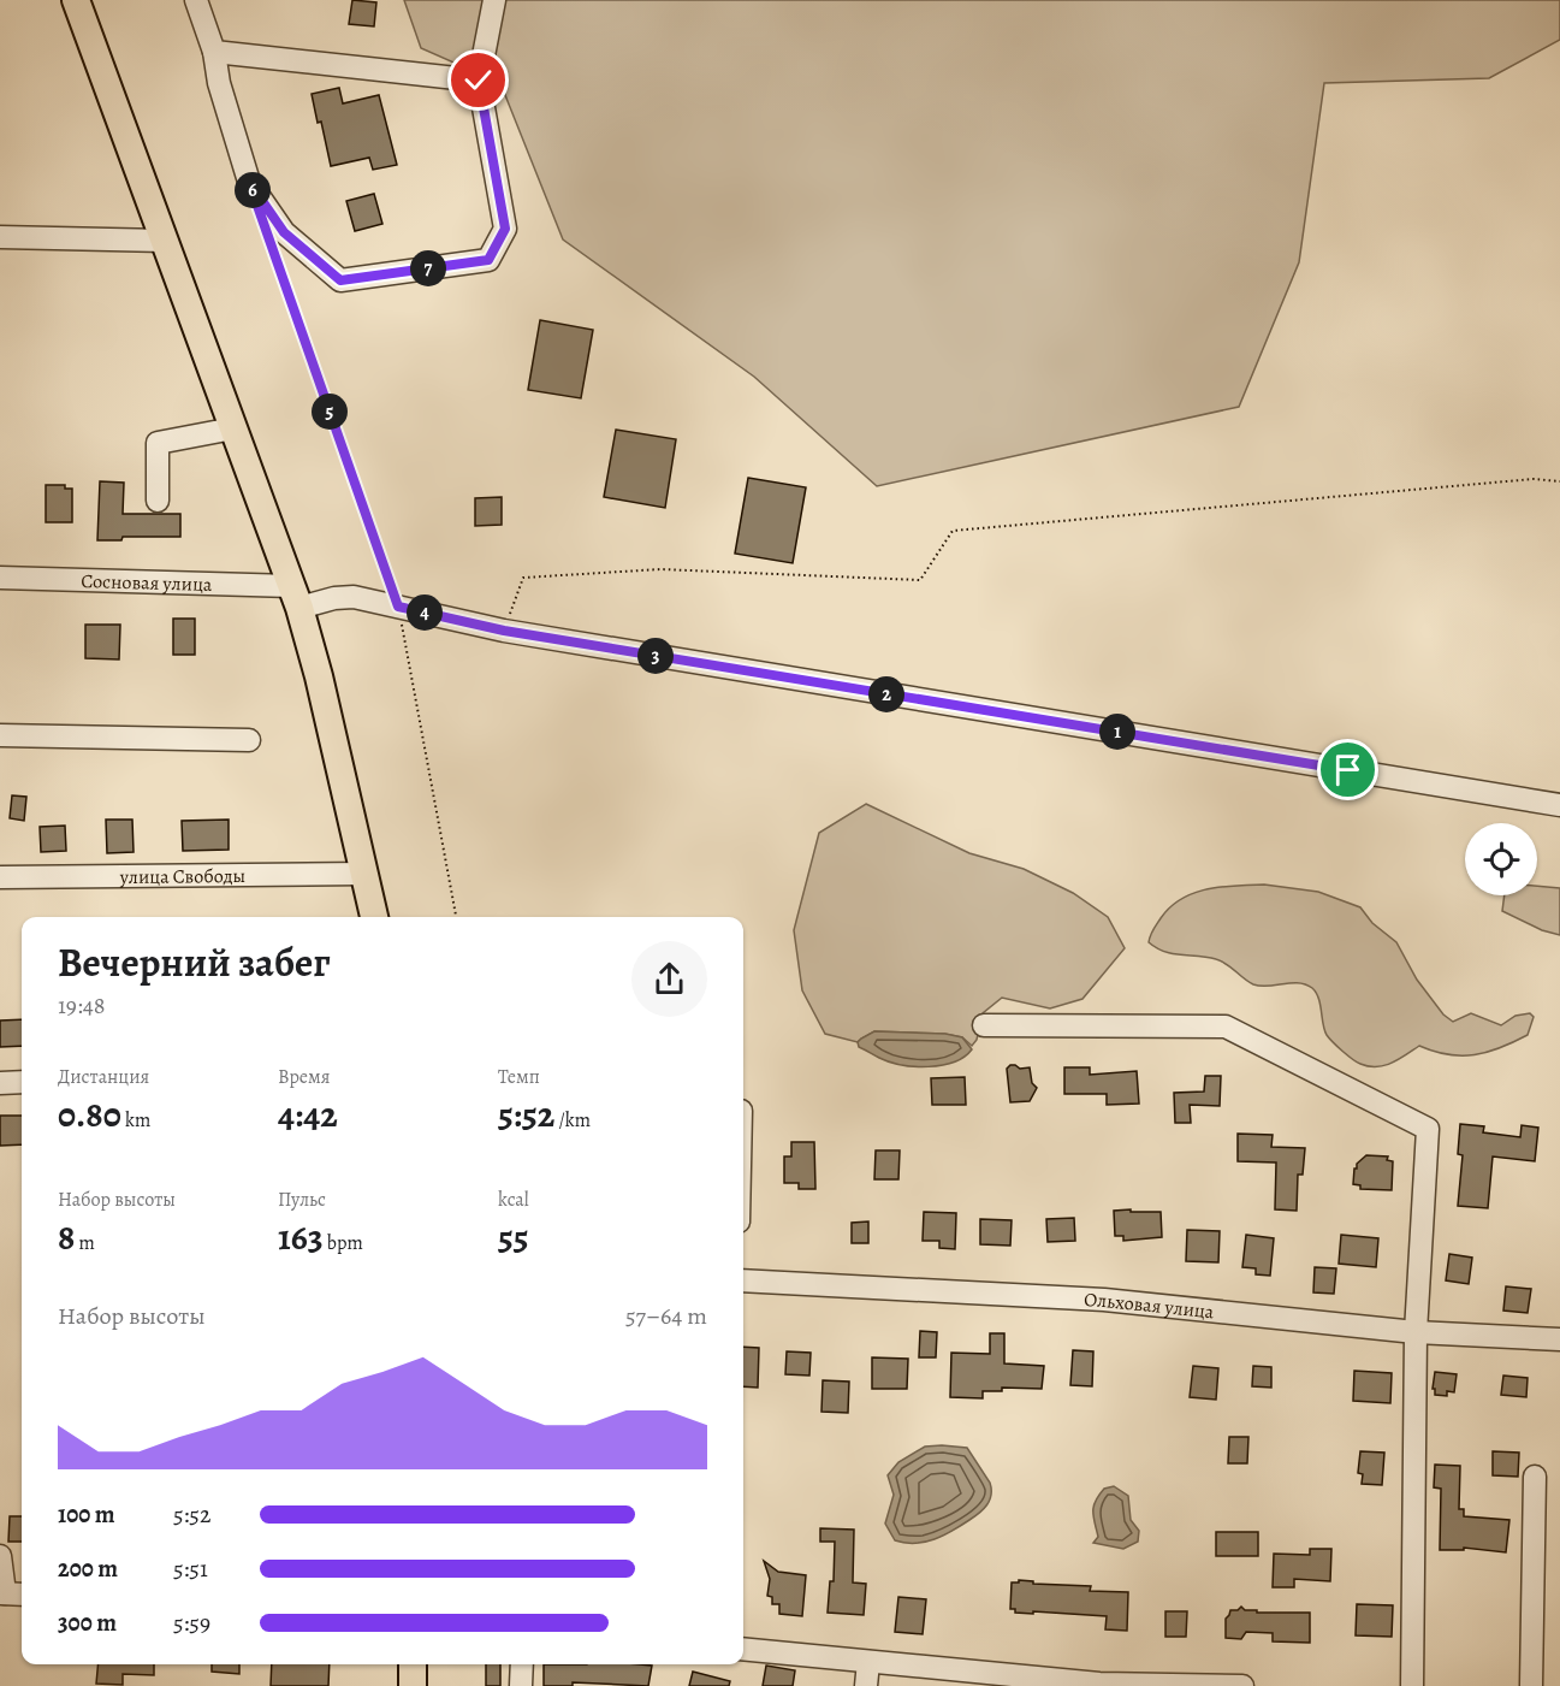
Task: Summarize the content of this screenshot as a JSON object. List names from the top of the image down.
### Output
{
  "streets": {
    "street": ["Сосновая улица", "улица Свободы", "Ольховая улица"]
  },
  "page": {
    "pins": [
      "6",
      "7",
      "5",
      "4",
      "3",
      "2",
      "1"
    ],
    "heading": ["Вечерний забег", "19:48"],
    "stats": [
      ["Дистанция", "0.80 km"],
      ["Время", "4:42"],
      ["Темп", "5:52 /km"],
      ["Набор высоты", "8 m"],
      ["Пульс", "163 bpm"],
      ["kcal", "55"]
    ],
    "chart": ["Набор высоты", "57–64 m"],
    "list": [
      {
        "name": "100 m",
        "note": "5:52"
      },
      {
        "name": "200 m",
        "note": "5:51"
      },
      {
        "name": "300 m",
        "note": "5:59"
      }
    ]
  }
}
